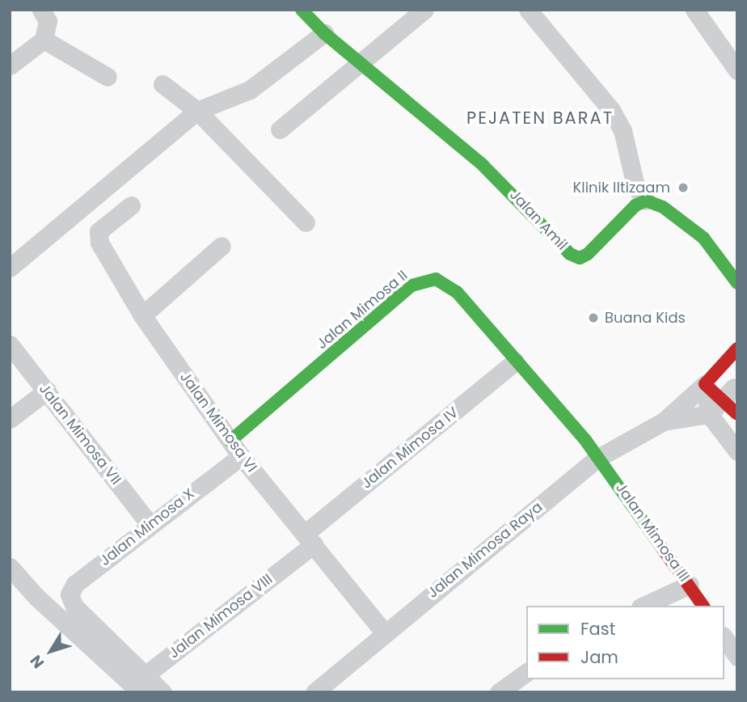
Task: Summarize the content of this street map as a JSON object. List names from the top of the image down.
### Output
{
  "streets": {
    "street": [
      "Jalan Amil",
      "Jalan Mimosa II",
      "Jalan Mimosa VI",
      "Jalan Mimosa VII",
      "Jalan Mimosa IV",
      "Jalan Mimosa X",
      "Jalan Mimosa III",
      "Jalan Mimosa Raya",
      "Jalan Mimosa VIII"
    ]
  },
  "crossings": [
    ["Jalan Mimosa II", "Jalan Mimosa VI"],
    ["Jalan Mimosa II", "Jalan Mimosa IV"],
    ["Jalan Mimosa II", "Jalan Mimosa X"],
    ["Jalan Mimosa II", "Jalan Mimosa III"],
    ["Jalan Mimosa II", "Jalan Mimosa Raya"],
    ["Jalan Mimosa VI", "Jalan Mimosa IV"],
    ["Jalan Mimosa VI", "Jalan Mimosa X"],
    ["Jalan Mimosa VI", "Jalan Mimosa Raya"],
    ["Jalan Mimosa VI", "Jalan Mimosa VIII"],
    ["Jalan Mimosa VII", "Jalan Mimosa X"],
    ["Jalan Mimosa IV", "Jalan Mimosa VIII"],
    ["Jalan Mimosa X", "Jalan Mimosa VIII"],
    ["Jalan Mimosa III", "Jalan Mimosa Raya"]
  ],
  "districts": ["PEJATEN BARAT"],
  "places": ["Klinik Iltizaam", "Buana Kids"],
  "legend": ["Fast", "Jam"],
  "north": "bottom left"
}
